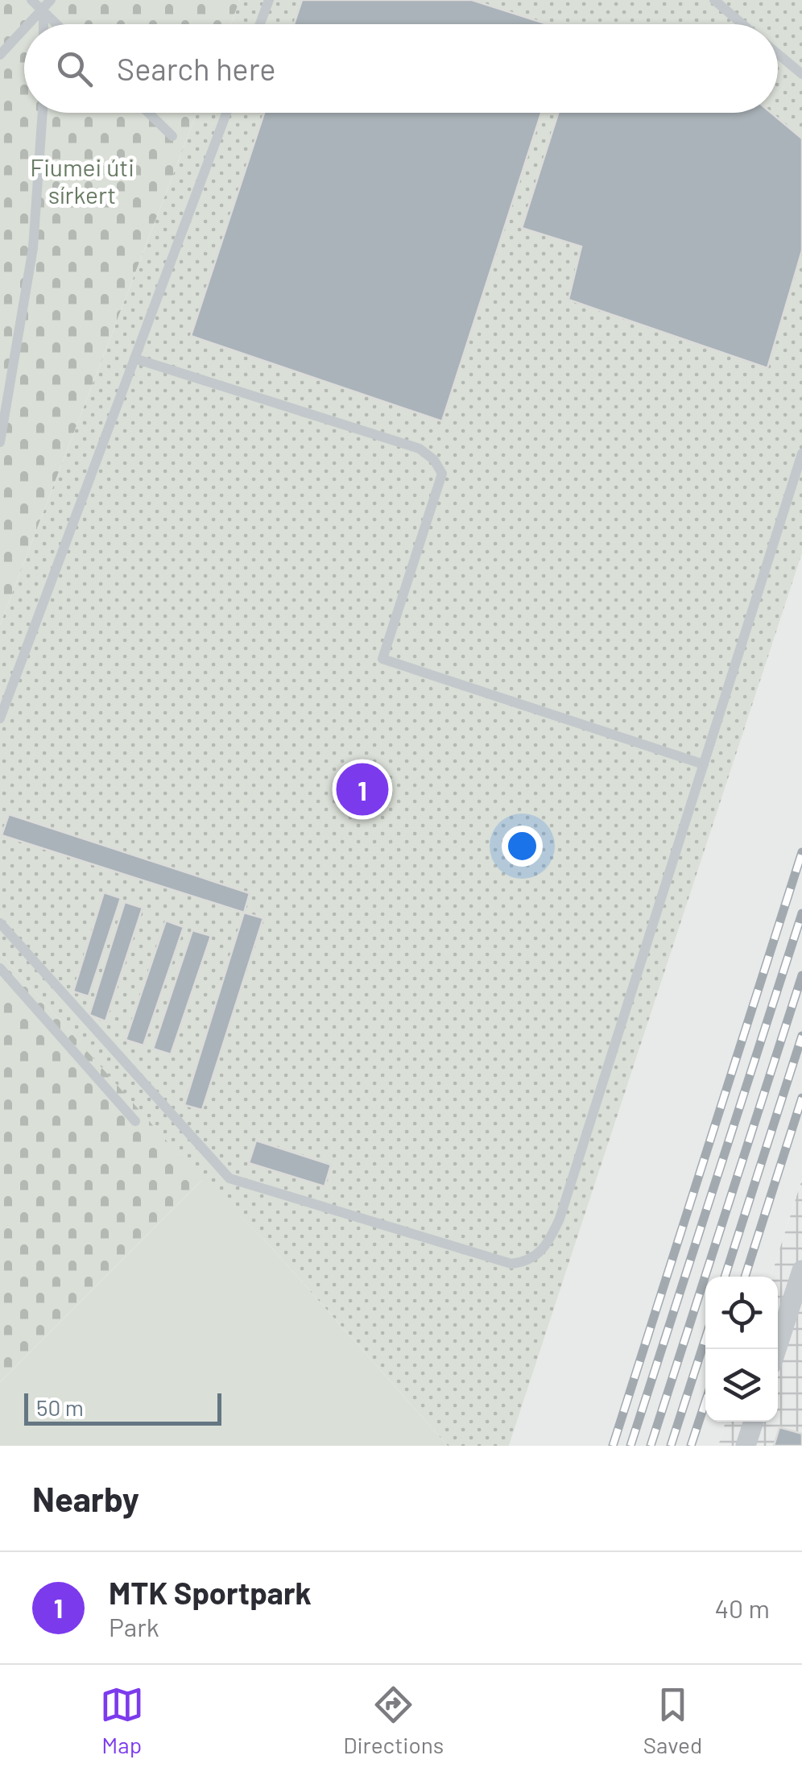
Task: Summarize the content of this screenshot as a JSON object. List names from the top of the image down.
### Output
{
  "parks": ["Fiumei úti sírkert"],
  "scale_bar": "50 m",
  "page": {
    "search": "Search here",
    "pins": "1",
    "scale": "50 m",
    "heading": "Nearby",
    "list": [
      {
        "mark": "1",
        "name": "MTK Sportpark",
        "note": "Park",
        "value": "40 m"
      }
    ],
    "nav": ["Map", "Directions", "Saved"]
  }
}
